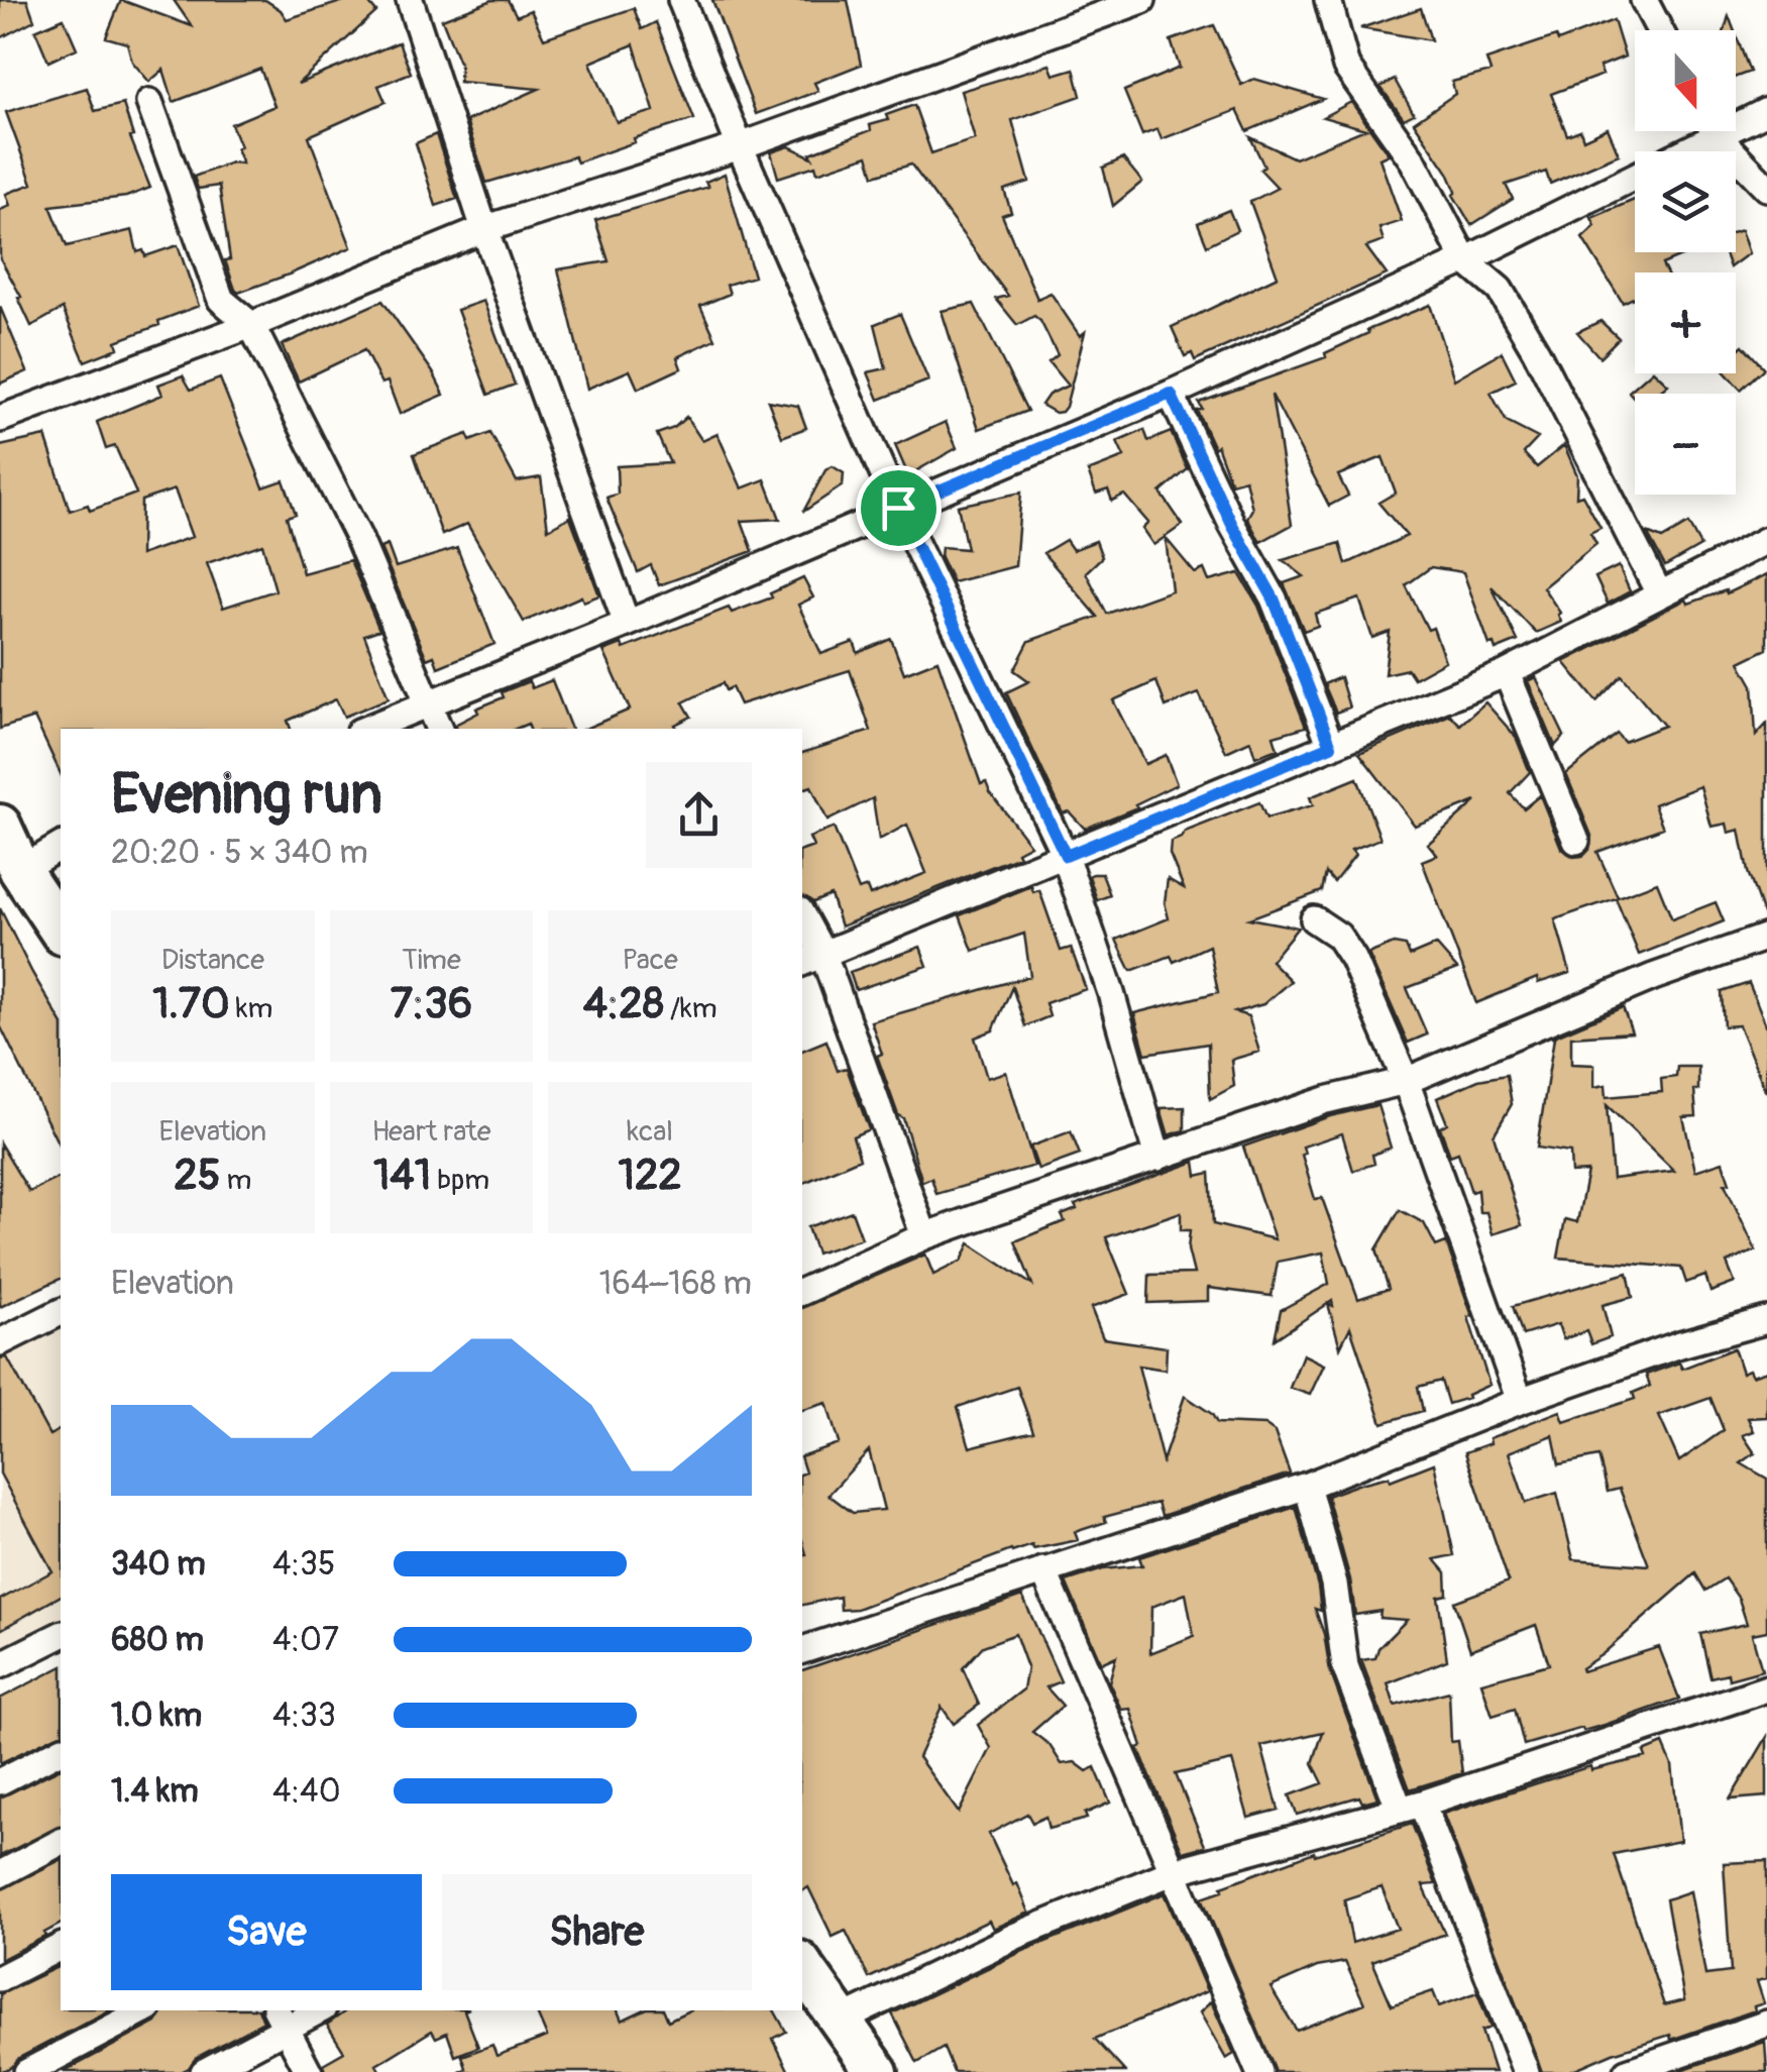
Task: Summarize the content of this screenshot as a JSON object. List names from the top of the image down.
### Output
{
  "north": "bottom",
  "page": {
    "map_buttons": ["+", "−"],
    "heading": ["Evening run", "20:20 · 5 × 340 m"],
    "stats": [
      ["Distance", "1.70 km"],
      ["Time", "7:36"],
      ["Pace", "4:28 /km"],
      ["Elevation", "25 m"],
      ["Heart rate", "141 bpm"],
      ["kcal", "122"]
    ],
    "chart": ["Elevation", "164–168 m"],
    "list": [
      {
        "name": "340 m",
        "note": "4:35"
      },
      {
        "name": "680 m",
        "note": "4:07"
      },
      {
        "name": "1.0 km",
        "note": "4:33"
      },
      {
        "name": "1.4 km",
        "note": "4:40"
      }
    ],
    "buttons": ["Save", "Share"]
  }
}
